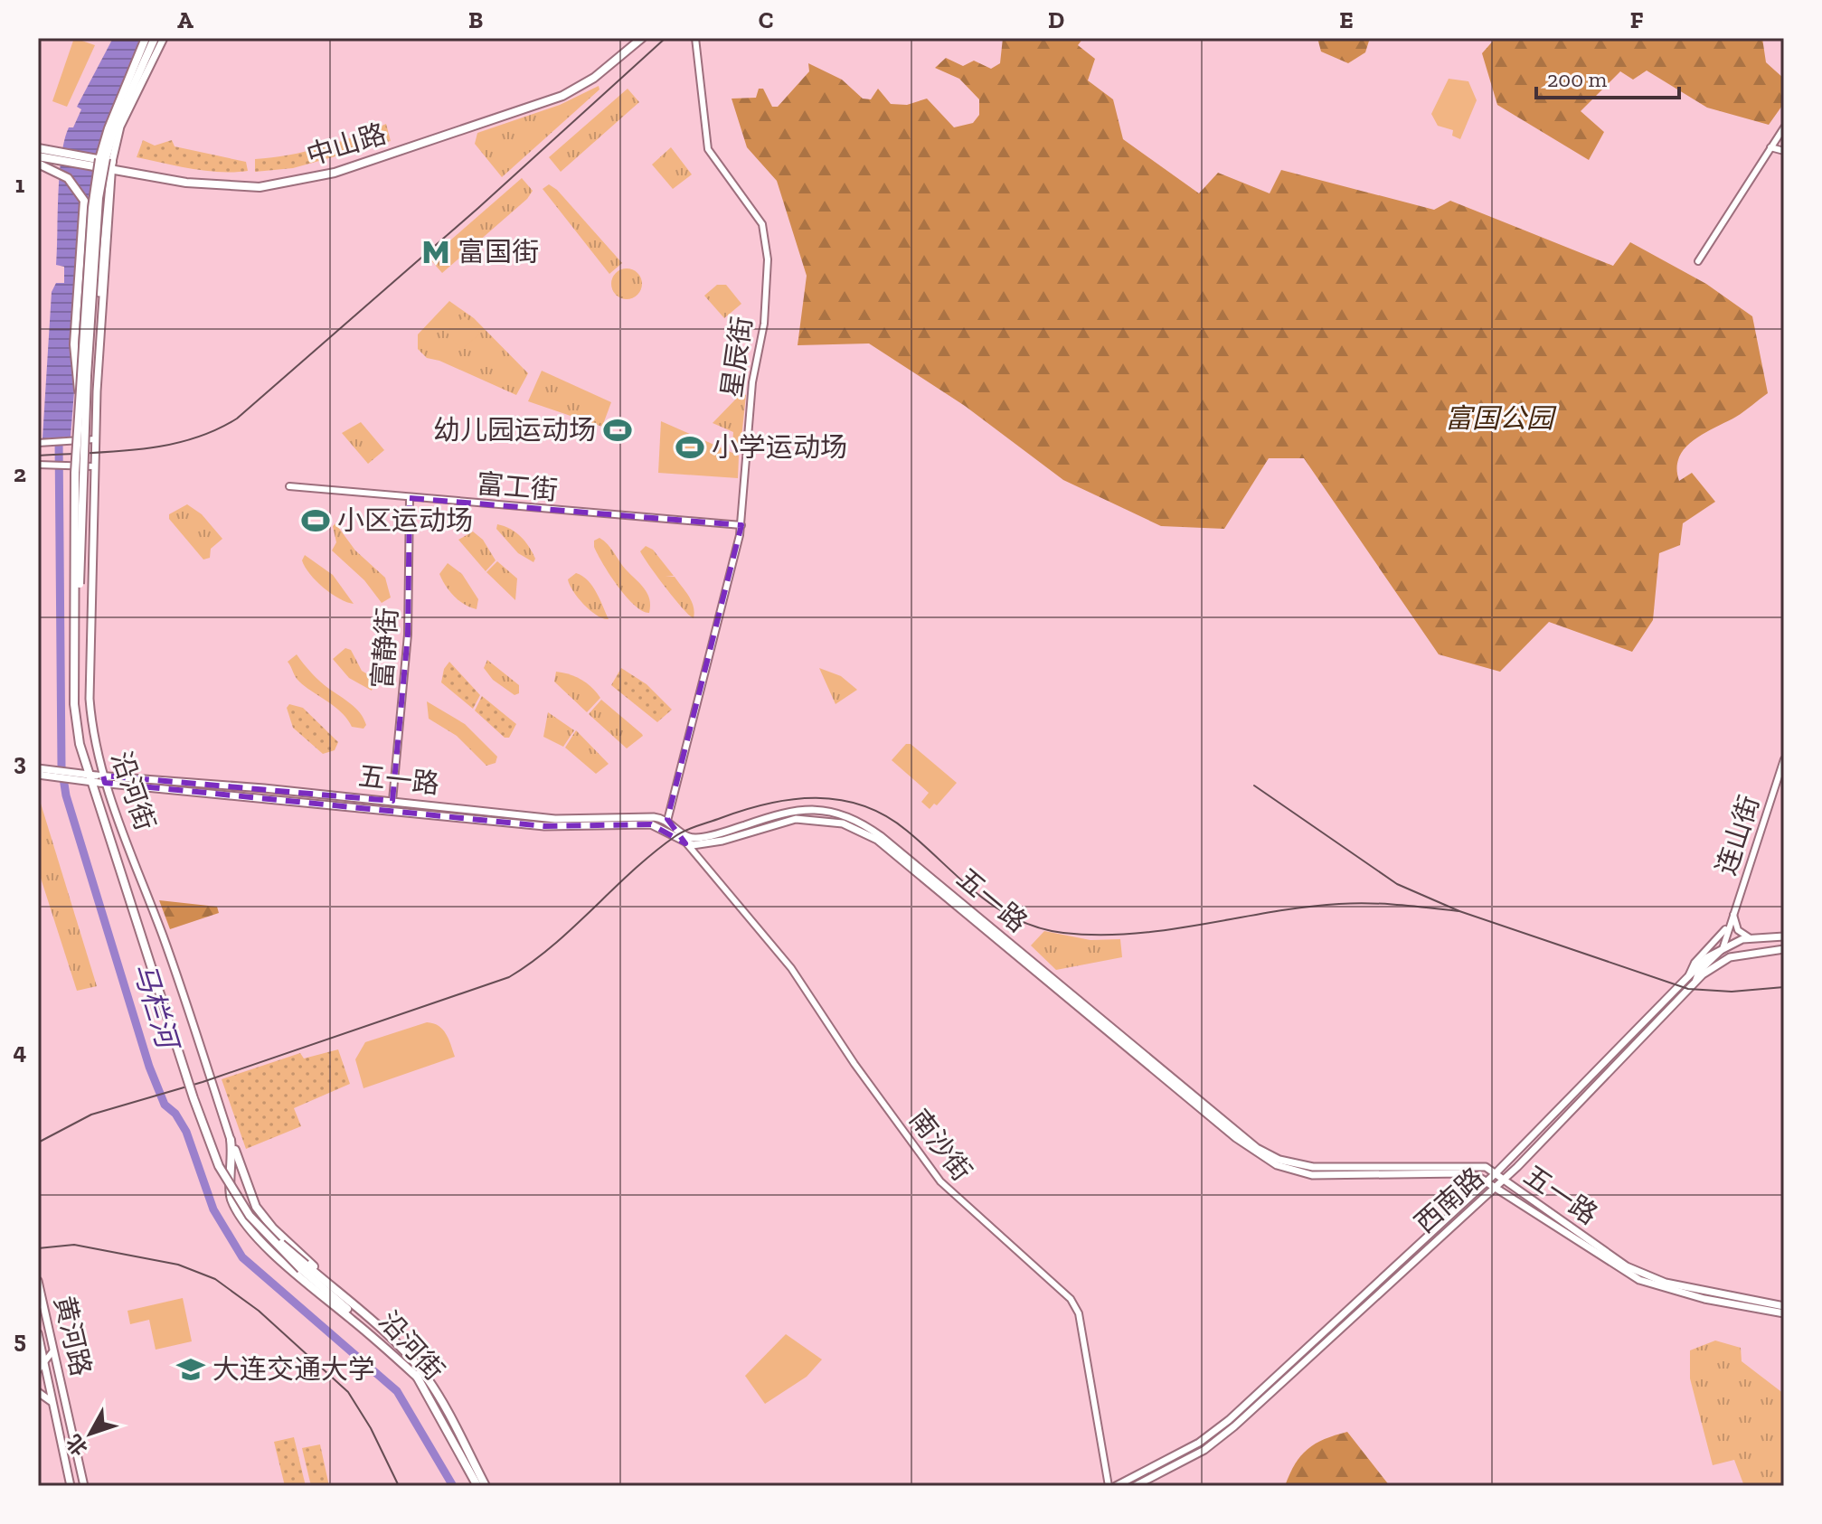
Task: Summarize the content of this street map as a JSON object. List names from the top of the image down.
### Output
{
  "streets": {
    "highway": ["中山路", "沿河街"],
    "main road": ["五一路", "西南路", "黄河路"],
    "street": [
      "星辰街",
      "富工街",
      "富静街",
      "连山街",
      "南沙街"
    ]
  },
  "crossings": [
    ["中山路", "沿河街"],
    ["星辰街", "富工街"],
    ["星辰街", "五一路"],
    ["富工街", "富静街"],
    ["富静街", "五一路"],
    ["五一路", "沿河街"],
    ["五一路", "南沙街"],
    ["五一路", "西南路"],
    ["连山街", "西南路"]
  ],
  "water": ["马栏河"],
  "parks": ["富国公园"],
  "places": {
    "metro station": ["富国街"],
    "sports": ["幼儿园运动场", "小学运动场", "小区运动场"],
    "school or university": ["大连交通大学"]
  },
  "scale_bar": "200 m",
  "north": "bottom left",
  "grid": {
    "columns": [
      "A",
      "B",
      "C",
      "D",
      "E",
      "F"
    ],
    "rows": [
      "1",
      "2",
      "3",
      "4",
      "5"
    ]
  }
}
